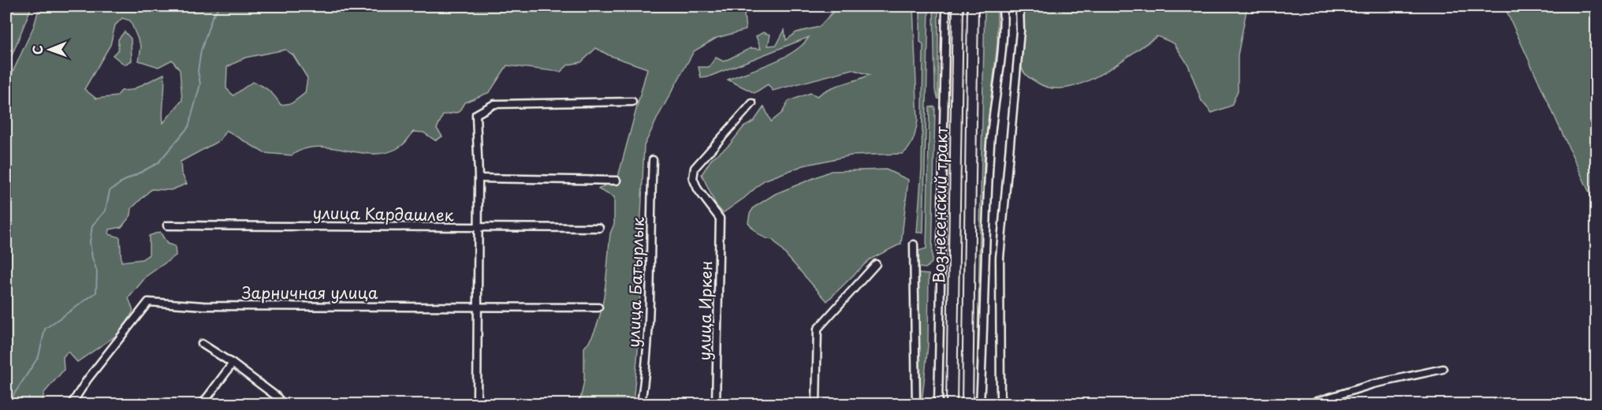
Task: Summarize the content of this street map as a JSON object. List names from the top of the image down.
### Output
{
  "streets": {
    "main road": ["Вознесенский тракт"],
    "street": [
      "улица Кардашлек",
      "улица Батырлык",
      "Зарничная улица",
      "улица Иркен"
    ]
  },
  "north": "left"
}
